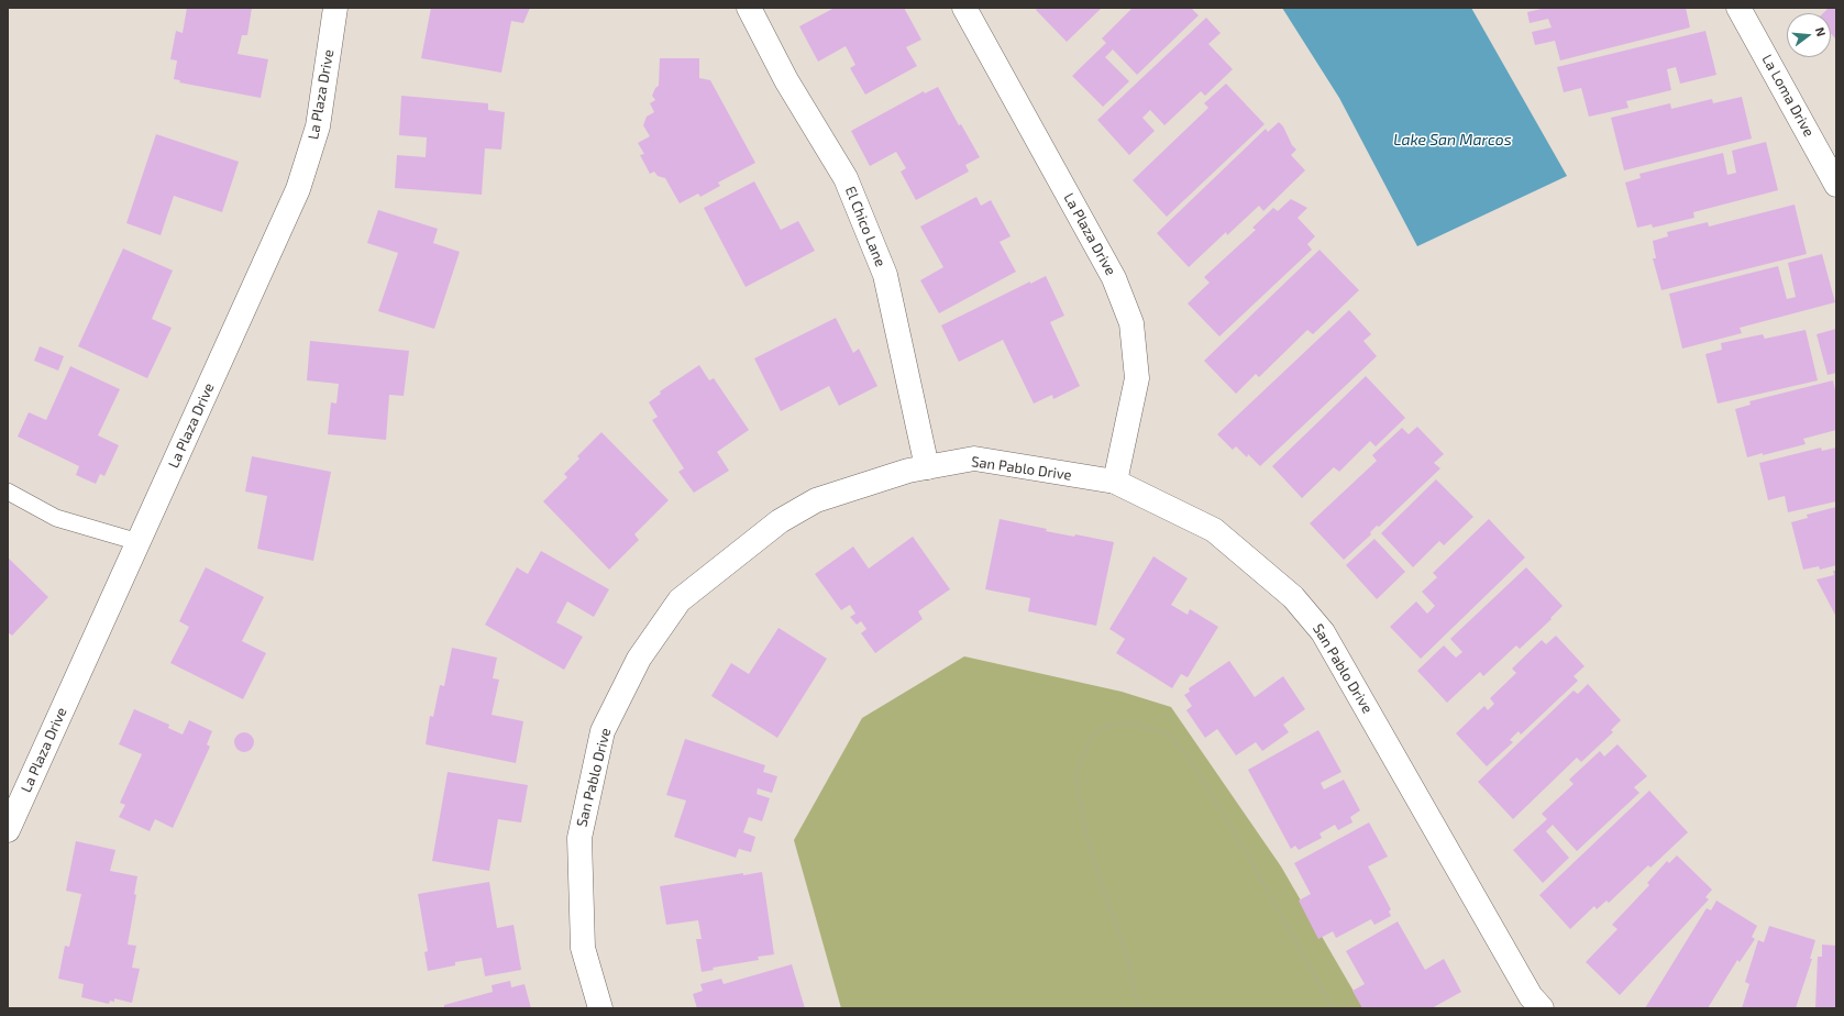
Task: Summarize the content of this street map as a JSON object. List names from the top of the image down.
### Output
{
  "streets": {
    "street": [
      "La Plaza Drive",
      "La Loma Drive",
      "El Chico Lane",
      "San Pablo Drive"
    ]
  },
  "crossings": [
    ["La Plaza Drive", "San Pablo Drive"],
    ["El Chico Lane", "San Pablo Drive"]
  ],
  "water": ["Lake San Marcos"],
  "north": "right"
}
